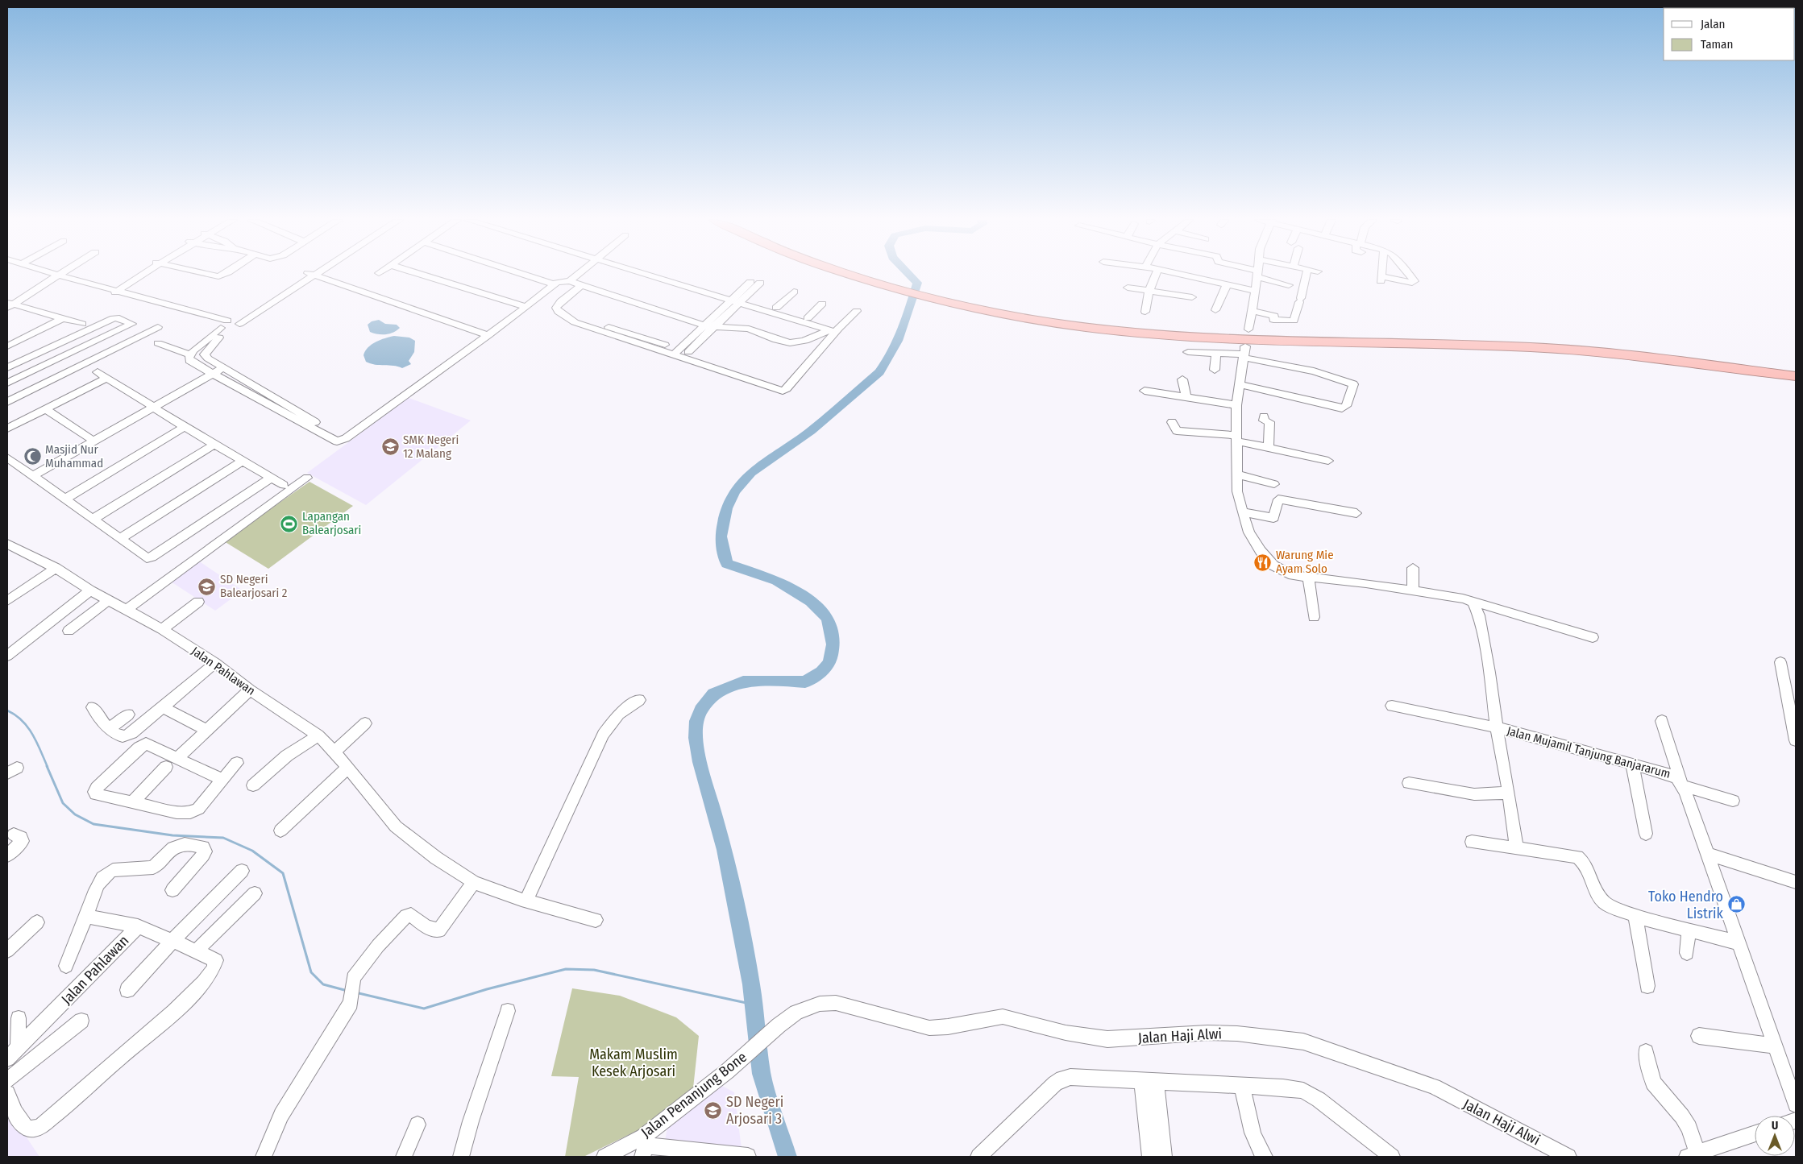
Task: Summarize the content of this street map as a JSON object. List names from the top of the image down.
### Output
{
  "streets": {
    "street": [
      "Jalan Pahlawan",
      "Jalan Mujamil Tanjung Banjararum",
      "Jalan Haji Alwi",
      "Jalan Penanjung Bone"
    ]
  },
  "crossings": [
    ["Jalan Haji Alwi", "Jalan Penanjung Bone"]
  ],
  "parks": ["Makam Muslim Kesek Arjosari"],
  "places": {
    "school or university": ["SMK Negeri 12 Malang", "SD Negeri Balearjosari 2", "SD Negeri Arjosari 3"],
    "mosque": ["Masjid Nur Muhammad"],
    "sports": ["Lapangan Balearjosari"],
    "restaurant": ["Warung Mie Ayam Solo"],
    "shop": ["Toko Hendro Listrik"]
  },
  "legend": ["Jalan", "Taman"],
  "north": "top"
}
